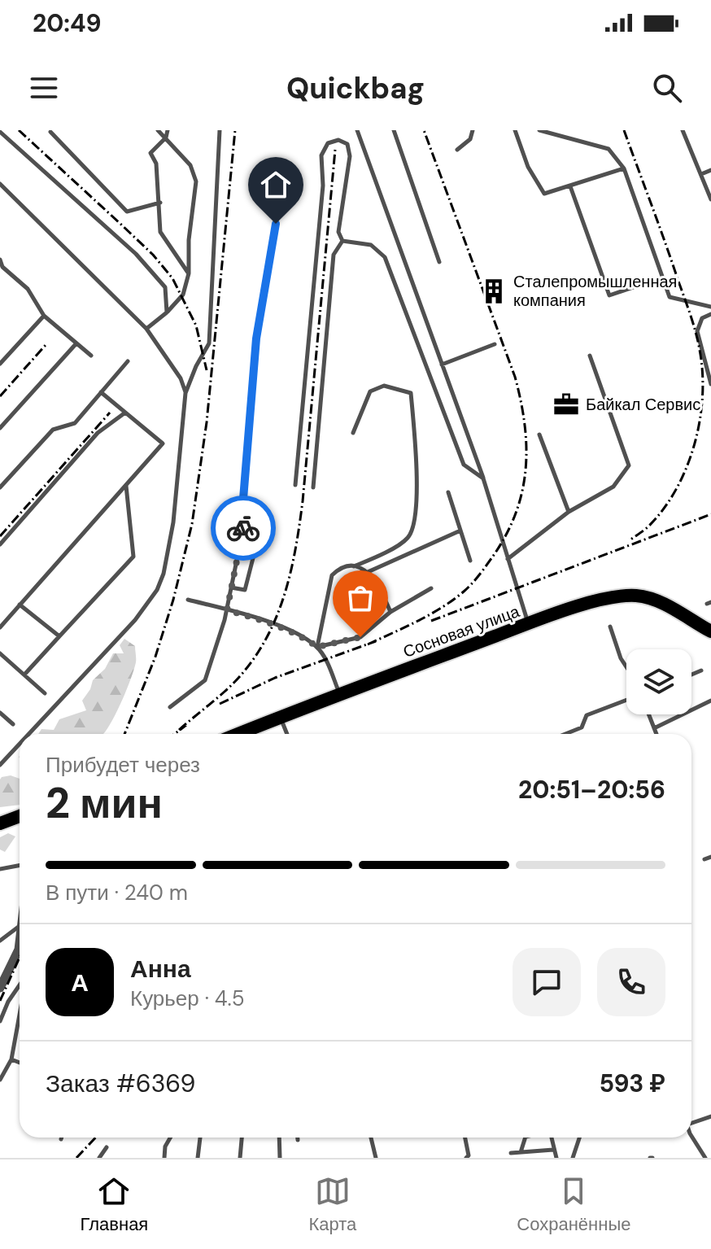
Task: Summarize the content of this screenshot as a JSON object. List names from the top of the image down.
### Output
{
  "streets": {
    "main road": ["Сосновая улица"]
  },
  "places": {
    "building": ["Сталепромышленная компания"],
    "office": ["Байкал Сервис"]
  },
  "page": {
    "status": "20:49",
    "header": "Quickbag",
    "heading": ["2 мин", "Прибудет через", "20:51–20:56"],
    "panel": [
      "Анна",
      "Курьер · 4.5",
      "Заказ #6369",
      "593 ₽"
    ],
    "bar": "В пути · 240 m",
    "round": "А",
    "tabs": ["Главная", "Карта", "Сохранённые"]
  }
}
